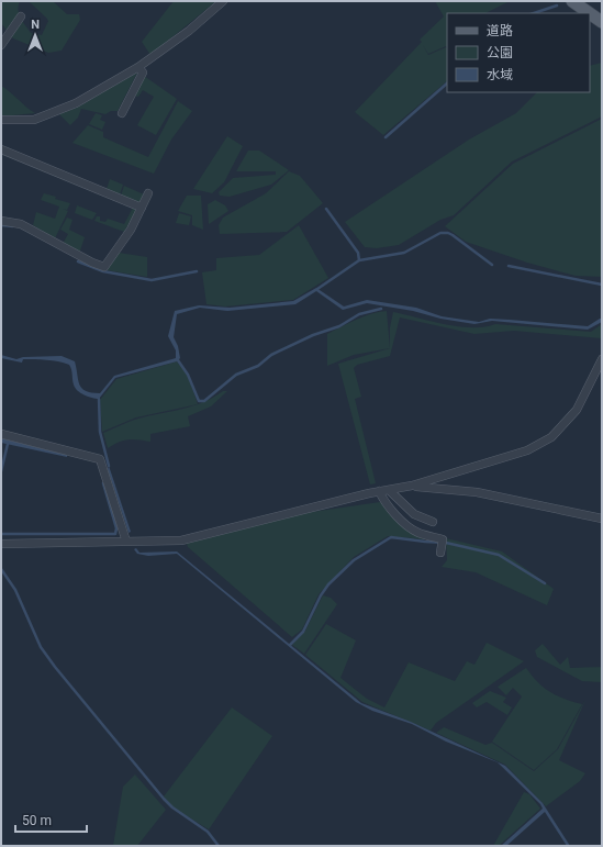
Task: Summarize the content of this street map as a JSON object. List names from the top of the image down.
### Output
{
  "legend": ["道路", "公園", "水域"],
  "scale_bar": "50 m",
  "north": "top"
}
